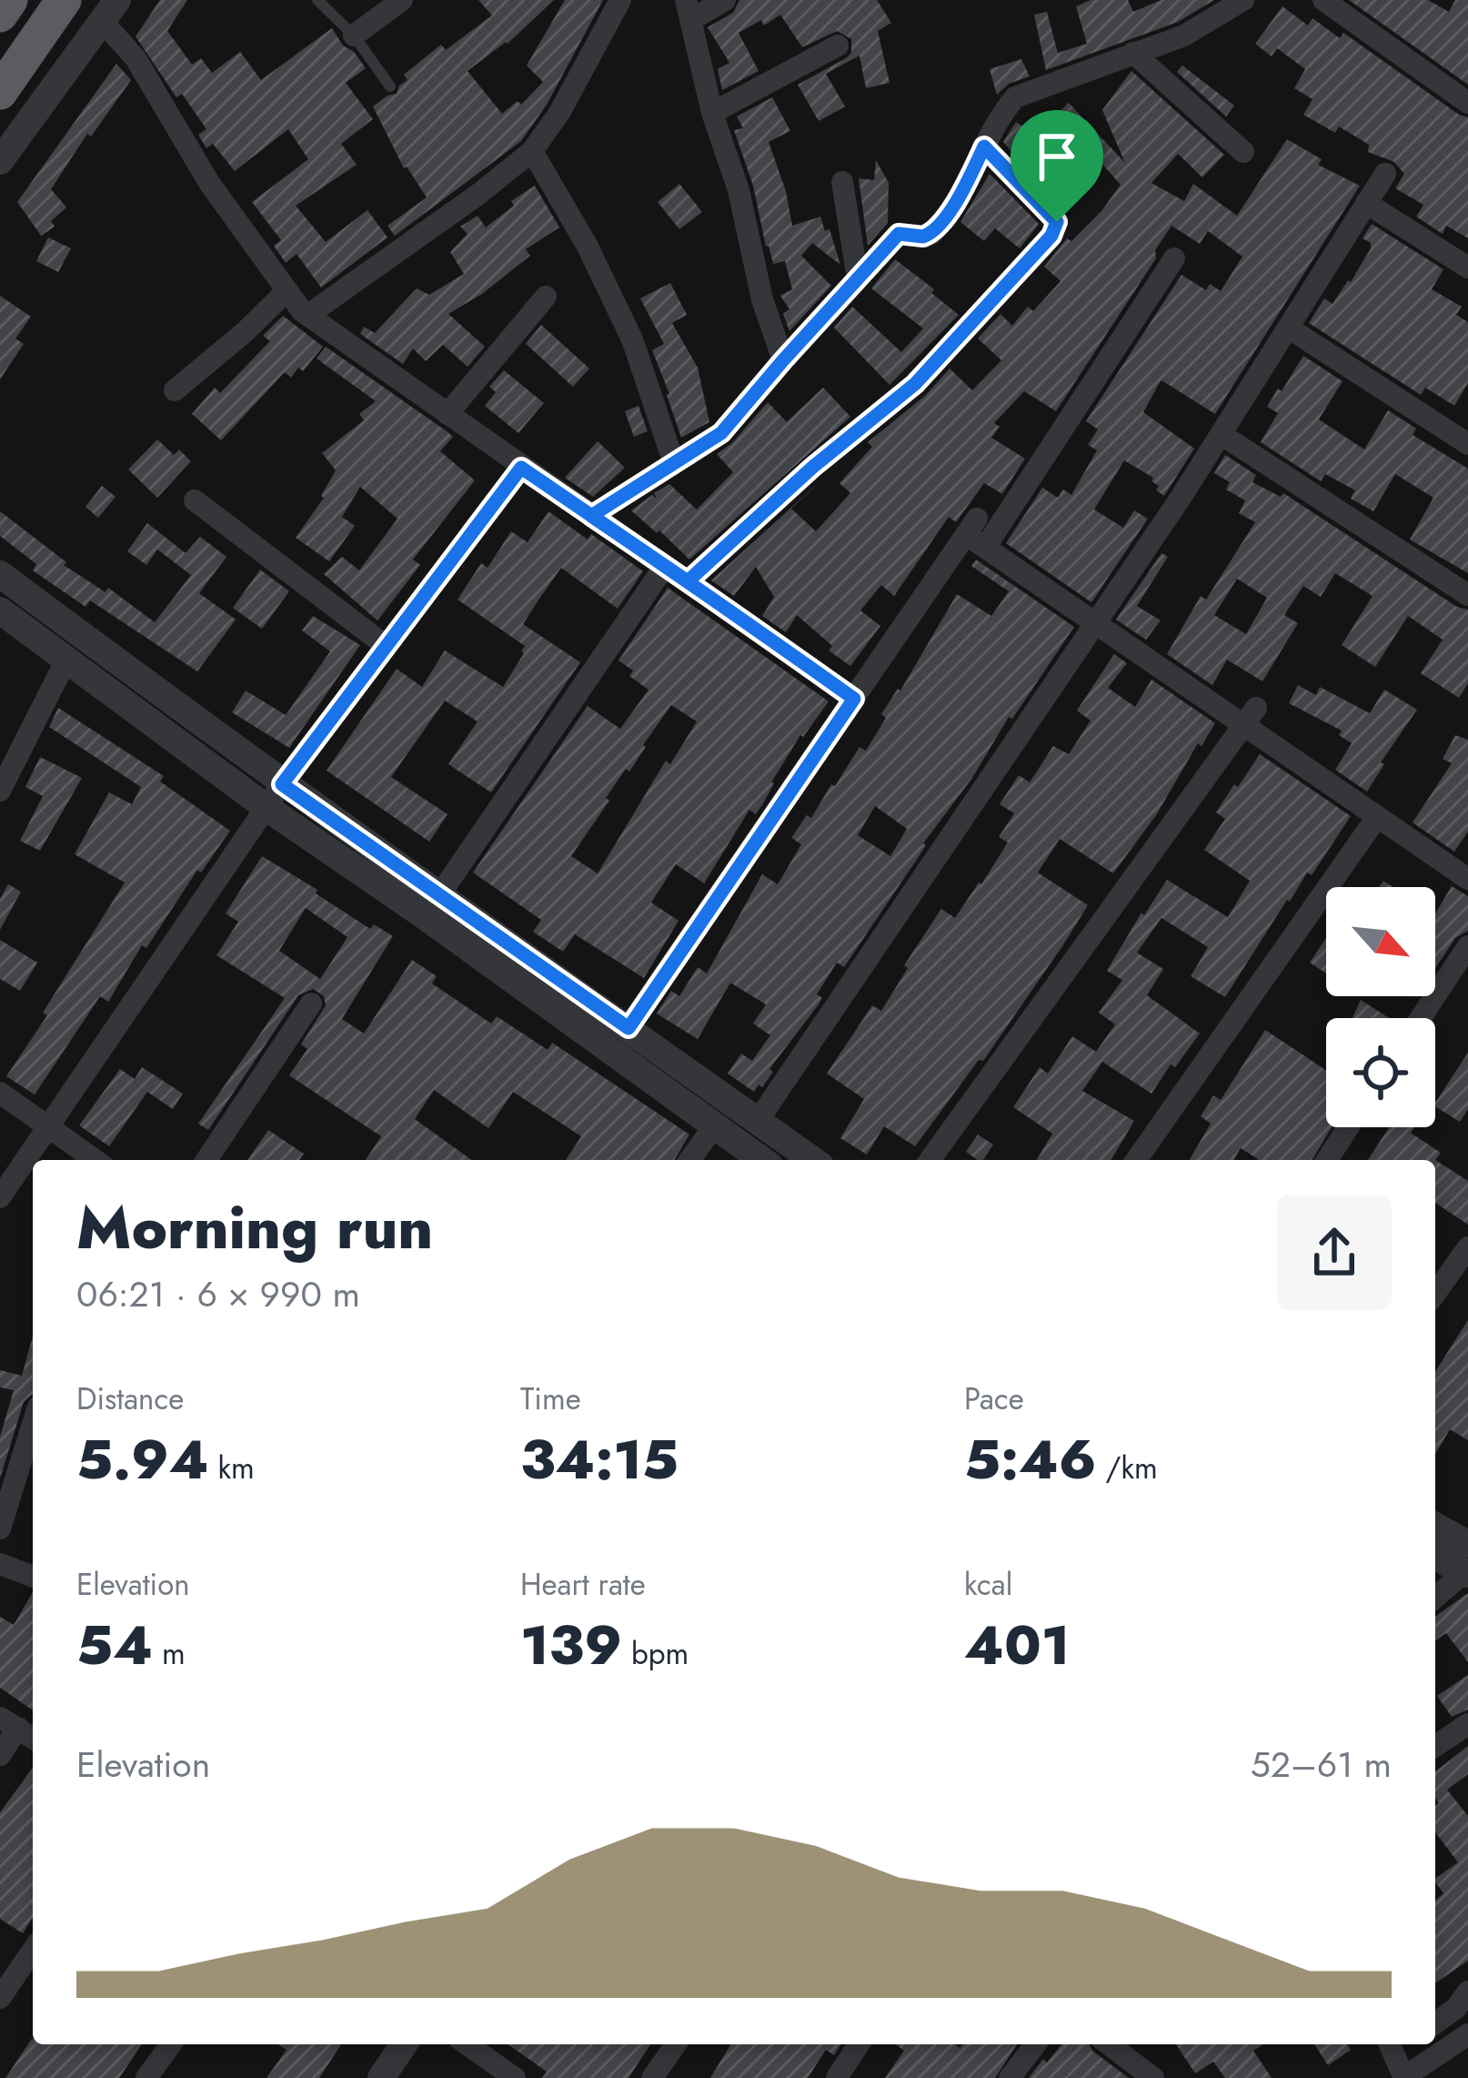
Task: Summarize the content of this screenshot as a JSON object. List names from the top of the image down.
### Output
{
  "north": "bottom right",
  "page": {
    "heading": ["Morning run", "06:21 · 6 × 990 m"],
    "stats": [
      ["Distance", "5.94 km"],
      ["Time", "34:15"],
      ["Pace", "5:46 /km"],
      ["Elevation", "54 m"],
      ["Heart rate", "139 bpm"],
      ["kcal", "401"]
    ],
    "chart": ["Elevation", "52–61 m"]
  }
}
